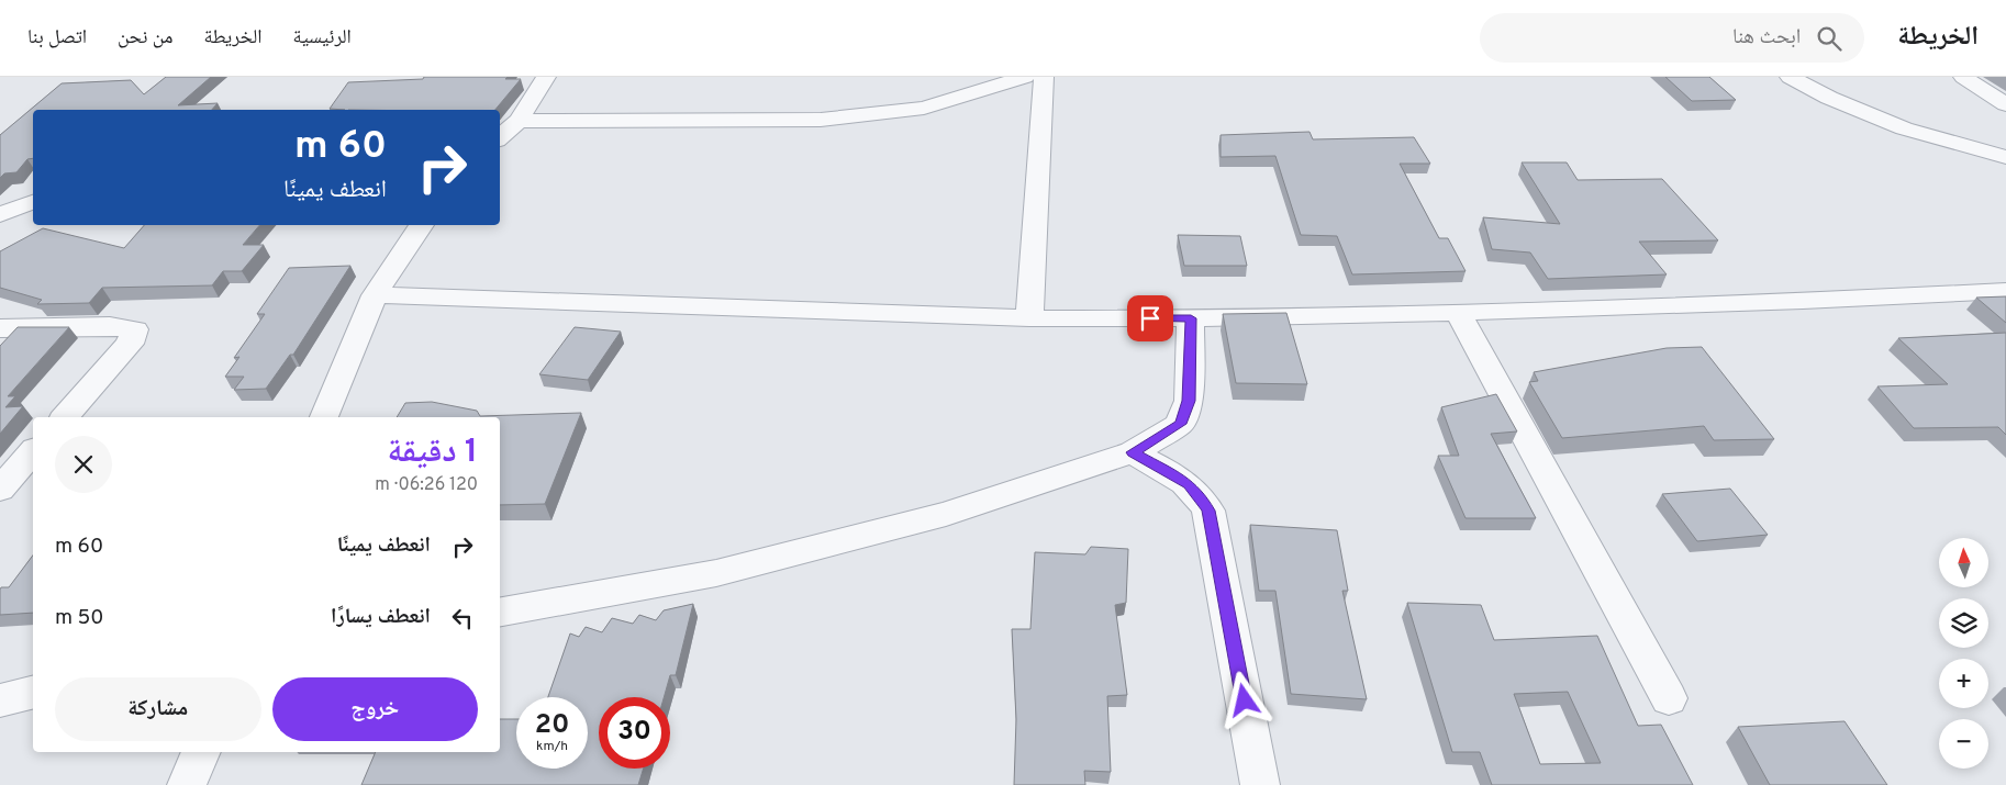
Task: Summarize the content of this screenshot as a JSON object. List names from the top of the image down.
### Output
{
  "north": "top",
  "page": {
    "header": "الخريطة",
    "search": "ابحث هنا",
    "nav": [
      "الرئيسية",
      "الخريطة",
      "من نحن",
      "اتصل بنا"
    ],
    "turn": ["60 m", "انعطف يمينًا"],
    "heading": ["1 دقيقة", "120 m · 06:26"],
    "list": [
      {
        "name": "انعطف يمينًا",
        "value": "60 m"
      },
      {
        "name": "انعطف يسارًا",
        "value": "50 m"
      }
    ],
    "map_buttons": ["+", "−"],
    "buttons": ["خروج", "مشاركة"],
    "speed": "20 km/h",
    "limit": "30"
  }
}
